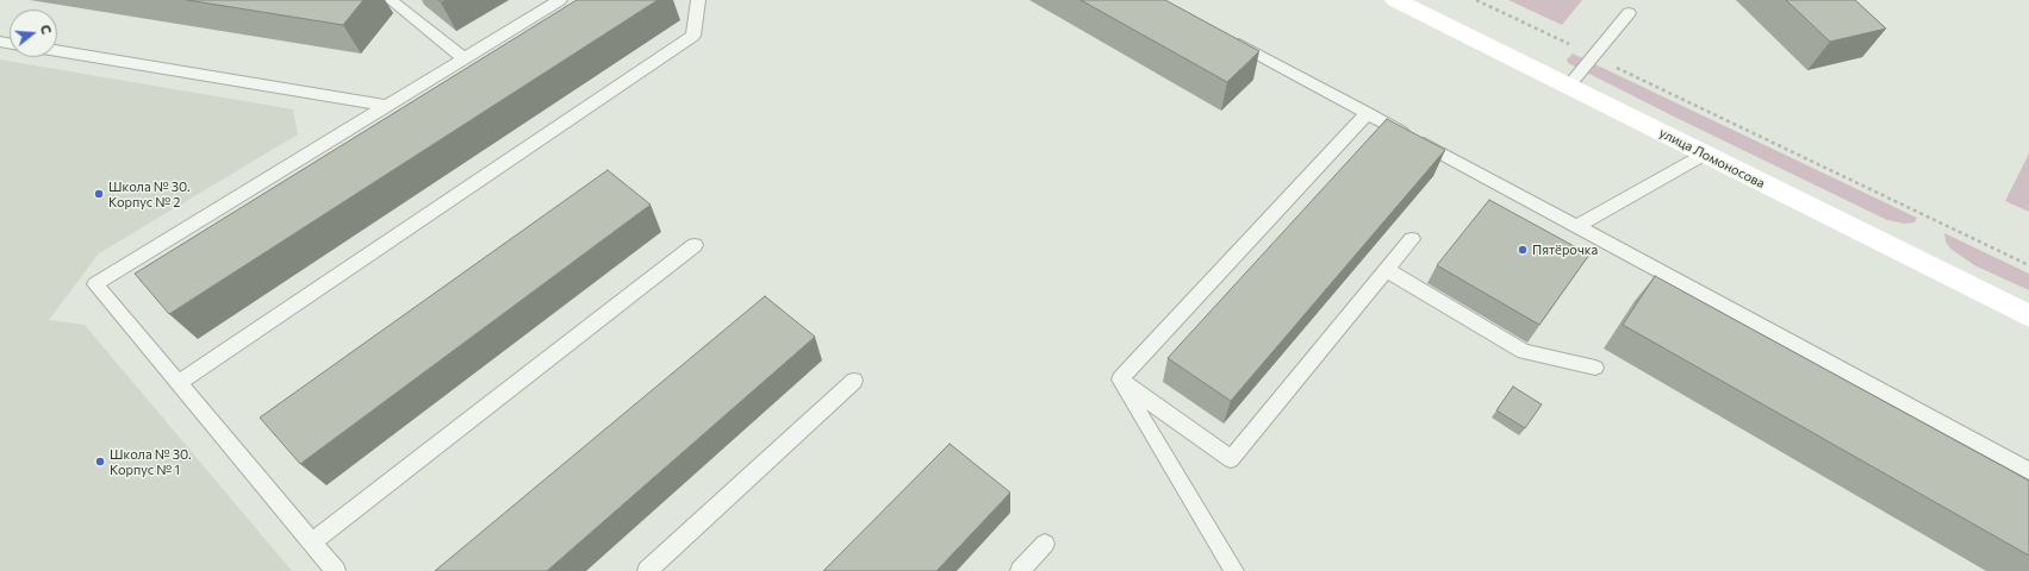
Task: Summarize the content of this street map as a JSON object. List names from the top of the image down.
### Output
{
  "streets": {
    "main road": ["улица Ломоносова"]
  },
  "places": ["Школа № 30. Корпус № 2", "Пятёрочка", "Школа № 30. Корпус № 1"],
  "north": "right"
}
